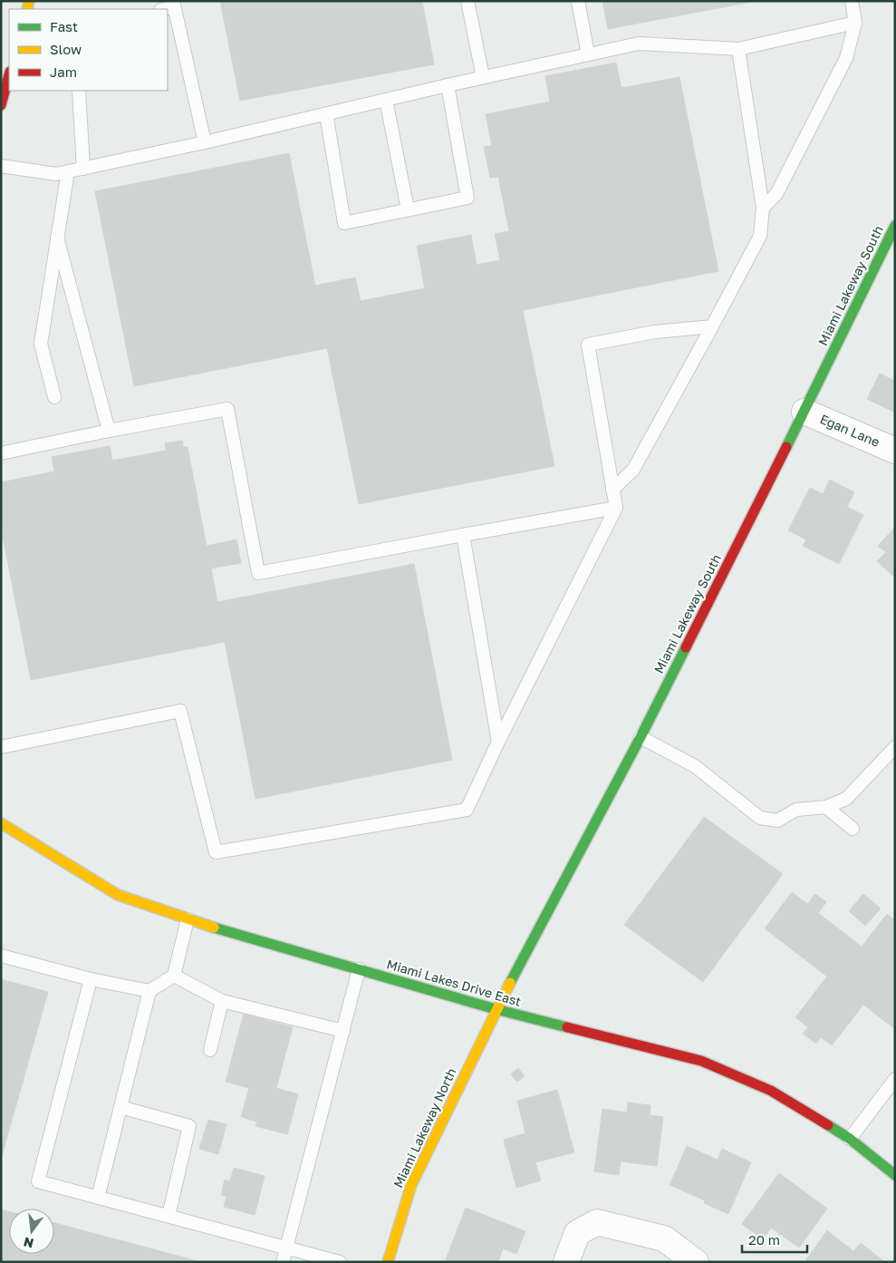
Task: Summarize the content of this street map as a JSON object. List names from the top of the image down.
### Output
{
  "streets": {
    "street": [
      "Miami Lakeway South",
      "Egan Lane",
      "Miami Lakes Drive East",
      "Miami Lakeway North"
    ]
  },
  "crossings": [
    ["Miami Lakeway South", "Egan Lane"],
    ["Miami Lakeway South", "Miami Lakes Drive East"],
    ["Miami Lakeway South", "Miami Lakeway North"],
    ["Miami Lakes Drive East", "Miami Lakeway North"]
  ],
  "legend": ["Fast", "Slow", "Jam"],
  "scale_bar": "20 m",
  "north": "bottom"
}
